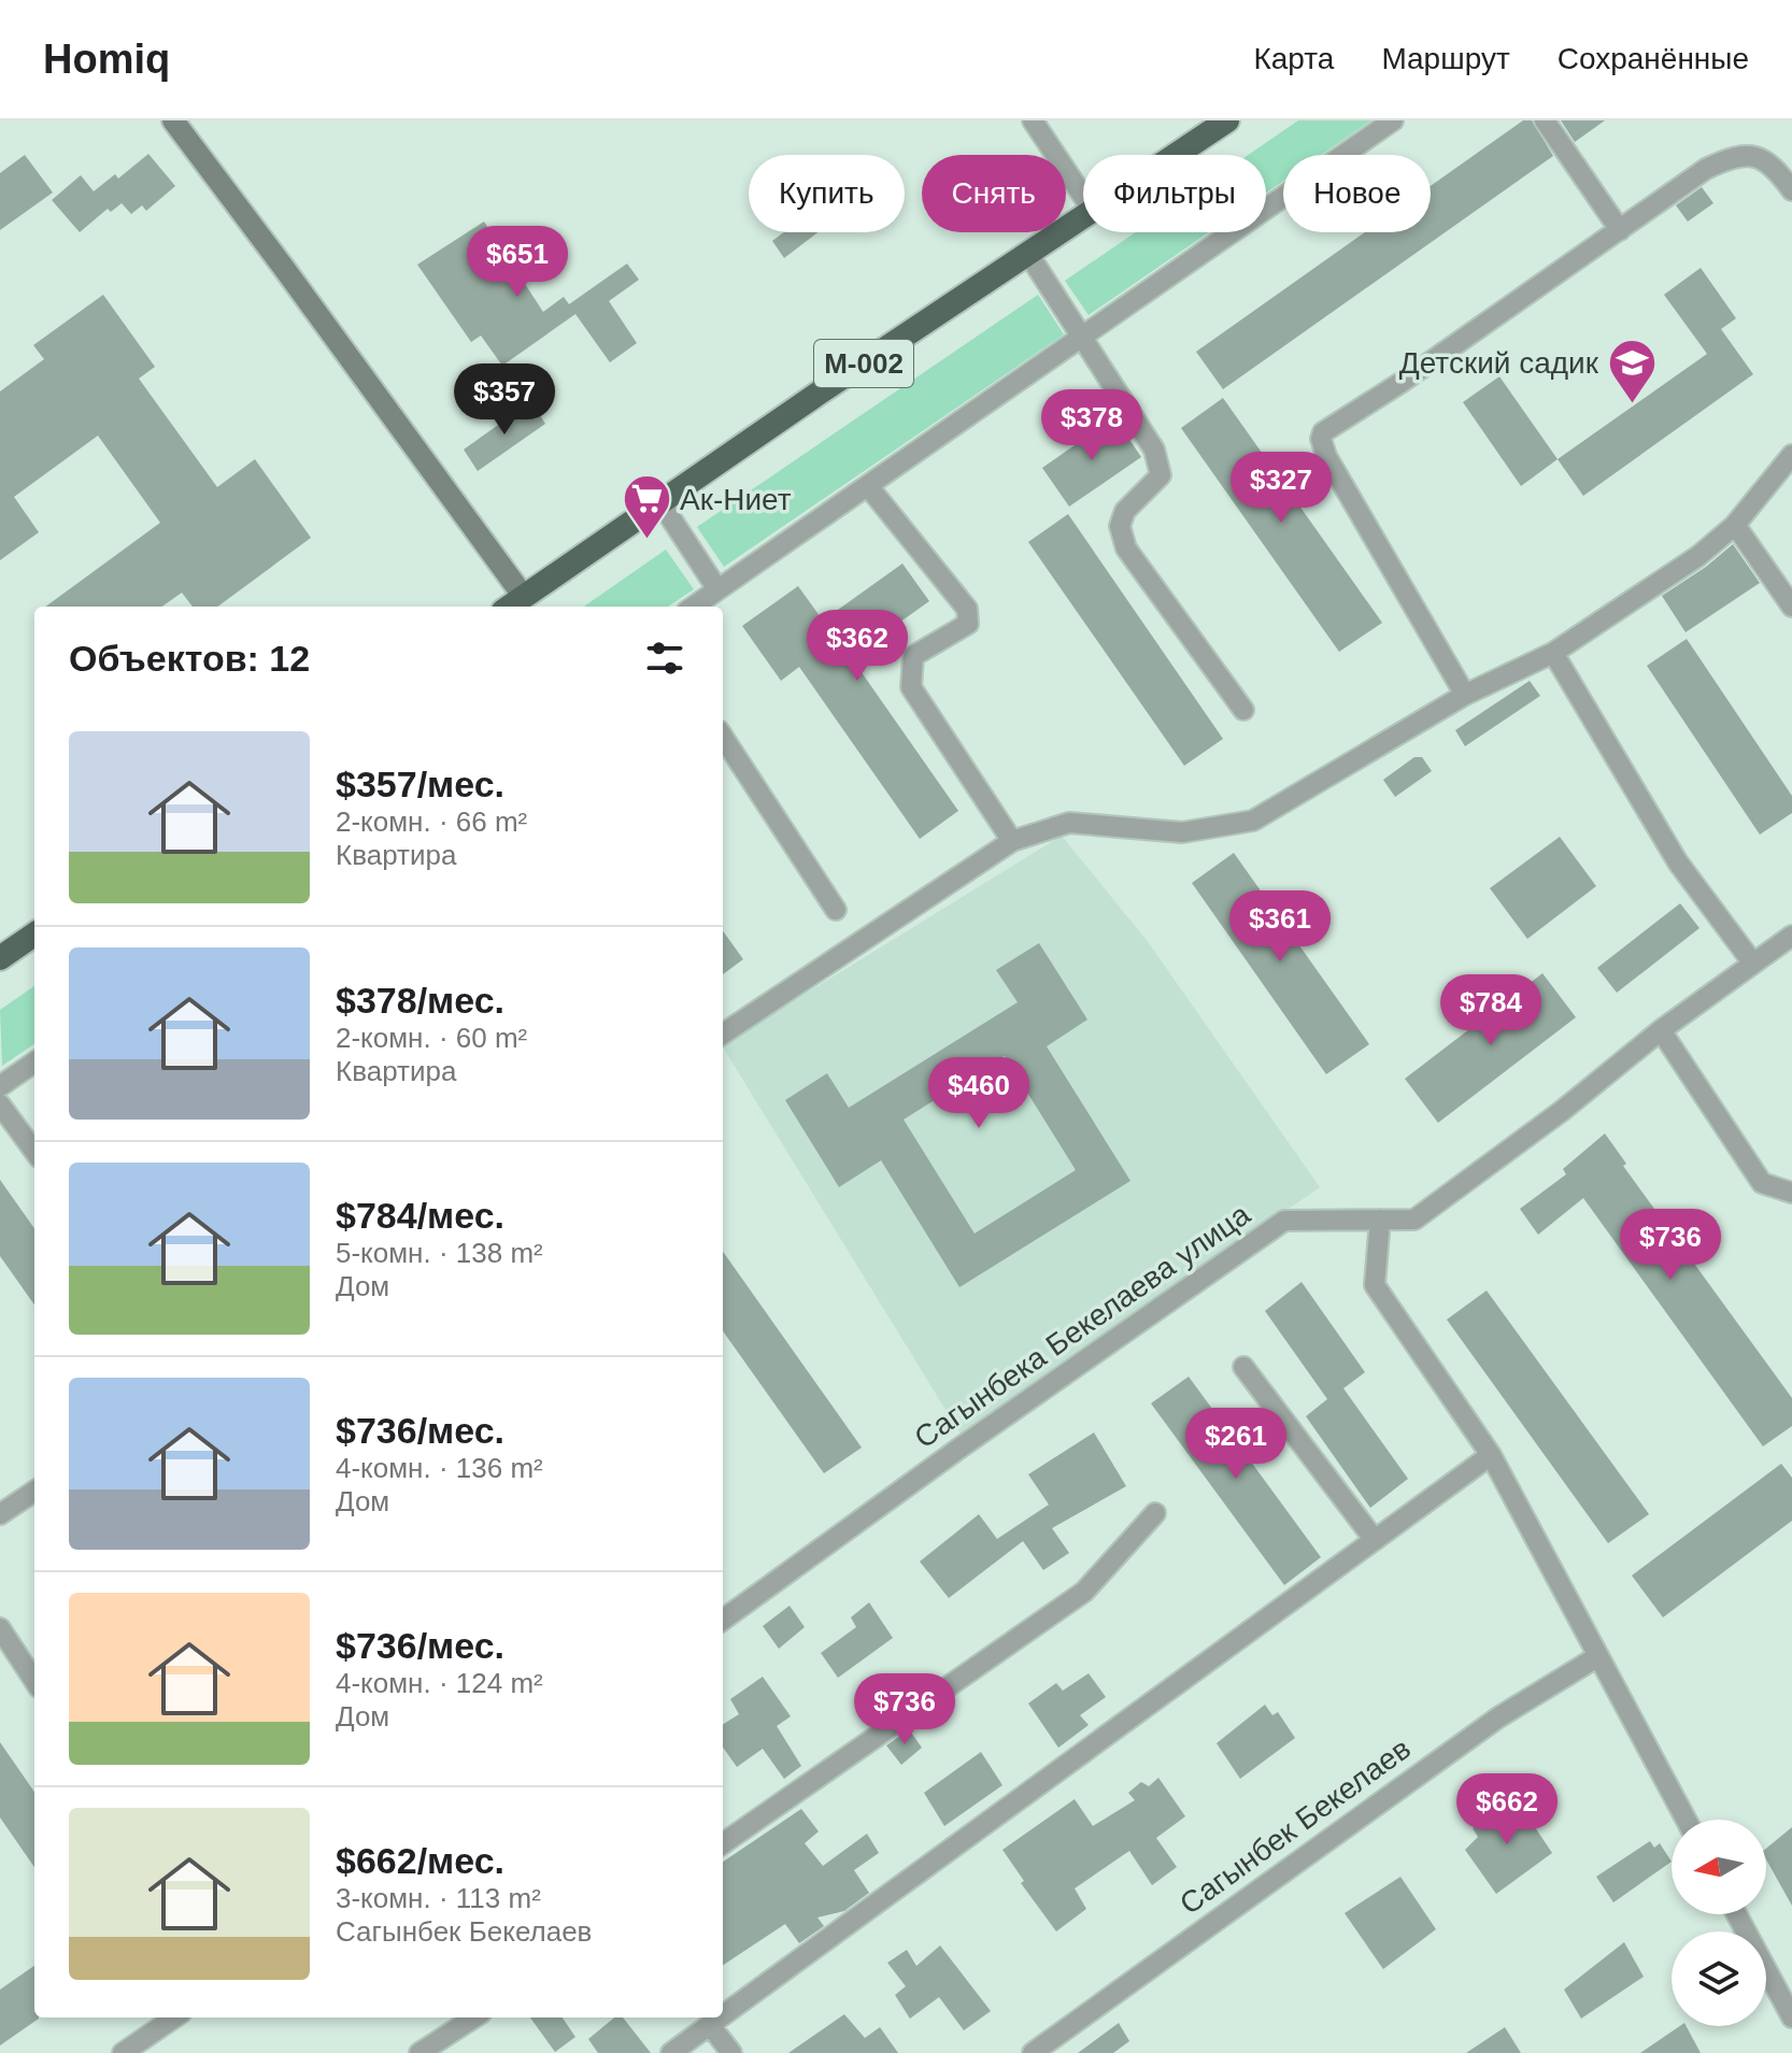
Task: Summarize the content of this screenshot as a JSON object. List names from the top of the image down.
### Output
{
  "streets": {
    "highway": ["M-002"],
    "street": ["Сагынбека Бекелаева улица", "Сагынбек Бекелаев"]
  },
  "places": {
    "school or university": ["Детский садик"],
    "supermarket": ["Ак-Ниет"]
  },
  "north": "left",
  "page": {
    "header": "Homiq",
    "nav": ["Карта", "Маршрут", "Сохранённые"],
    "chip": [
      "Купить",
      "Снять",
      "Фильтры",
      "Новое"
    ],
    "price": [
      "$651",
      "$357",
      "$378",
      "$327",
      "$362",
      "$361",
      "$784",
      "$460",
      "$736",
      "$261",
      "$736",
      "$662"
    ],
    "heading": "Объектов: 12",
    "list": [
      {
        "name": "$357/мес.",
        "note": "2-комн. · 66 m² · Квартира"
      },
      {
        "name": "$378/мес.",
        "note": "2-комн. · 60 m² · Квартира"
      },
      {
        "name": "$784/мес.",
        "note": "5-комн. · 138 m² · Дом"
      },
      {
        "name": "$736/мес.",
        "note": "4-комн. · 136 m² · Дом"
      },
      {
        "name": "$736/мес.",
        "note": "4-комн. · 124 m² · Дом"
      },
      {
        "name": "$662/мес.",
        "note": "3-комн. · 113 m² · Сагынбек Бекелаев"
      }
    ]
  }
}
